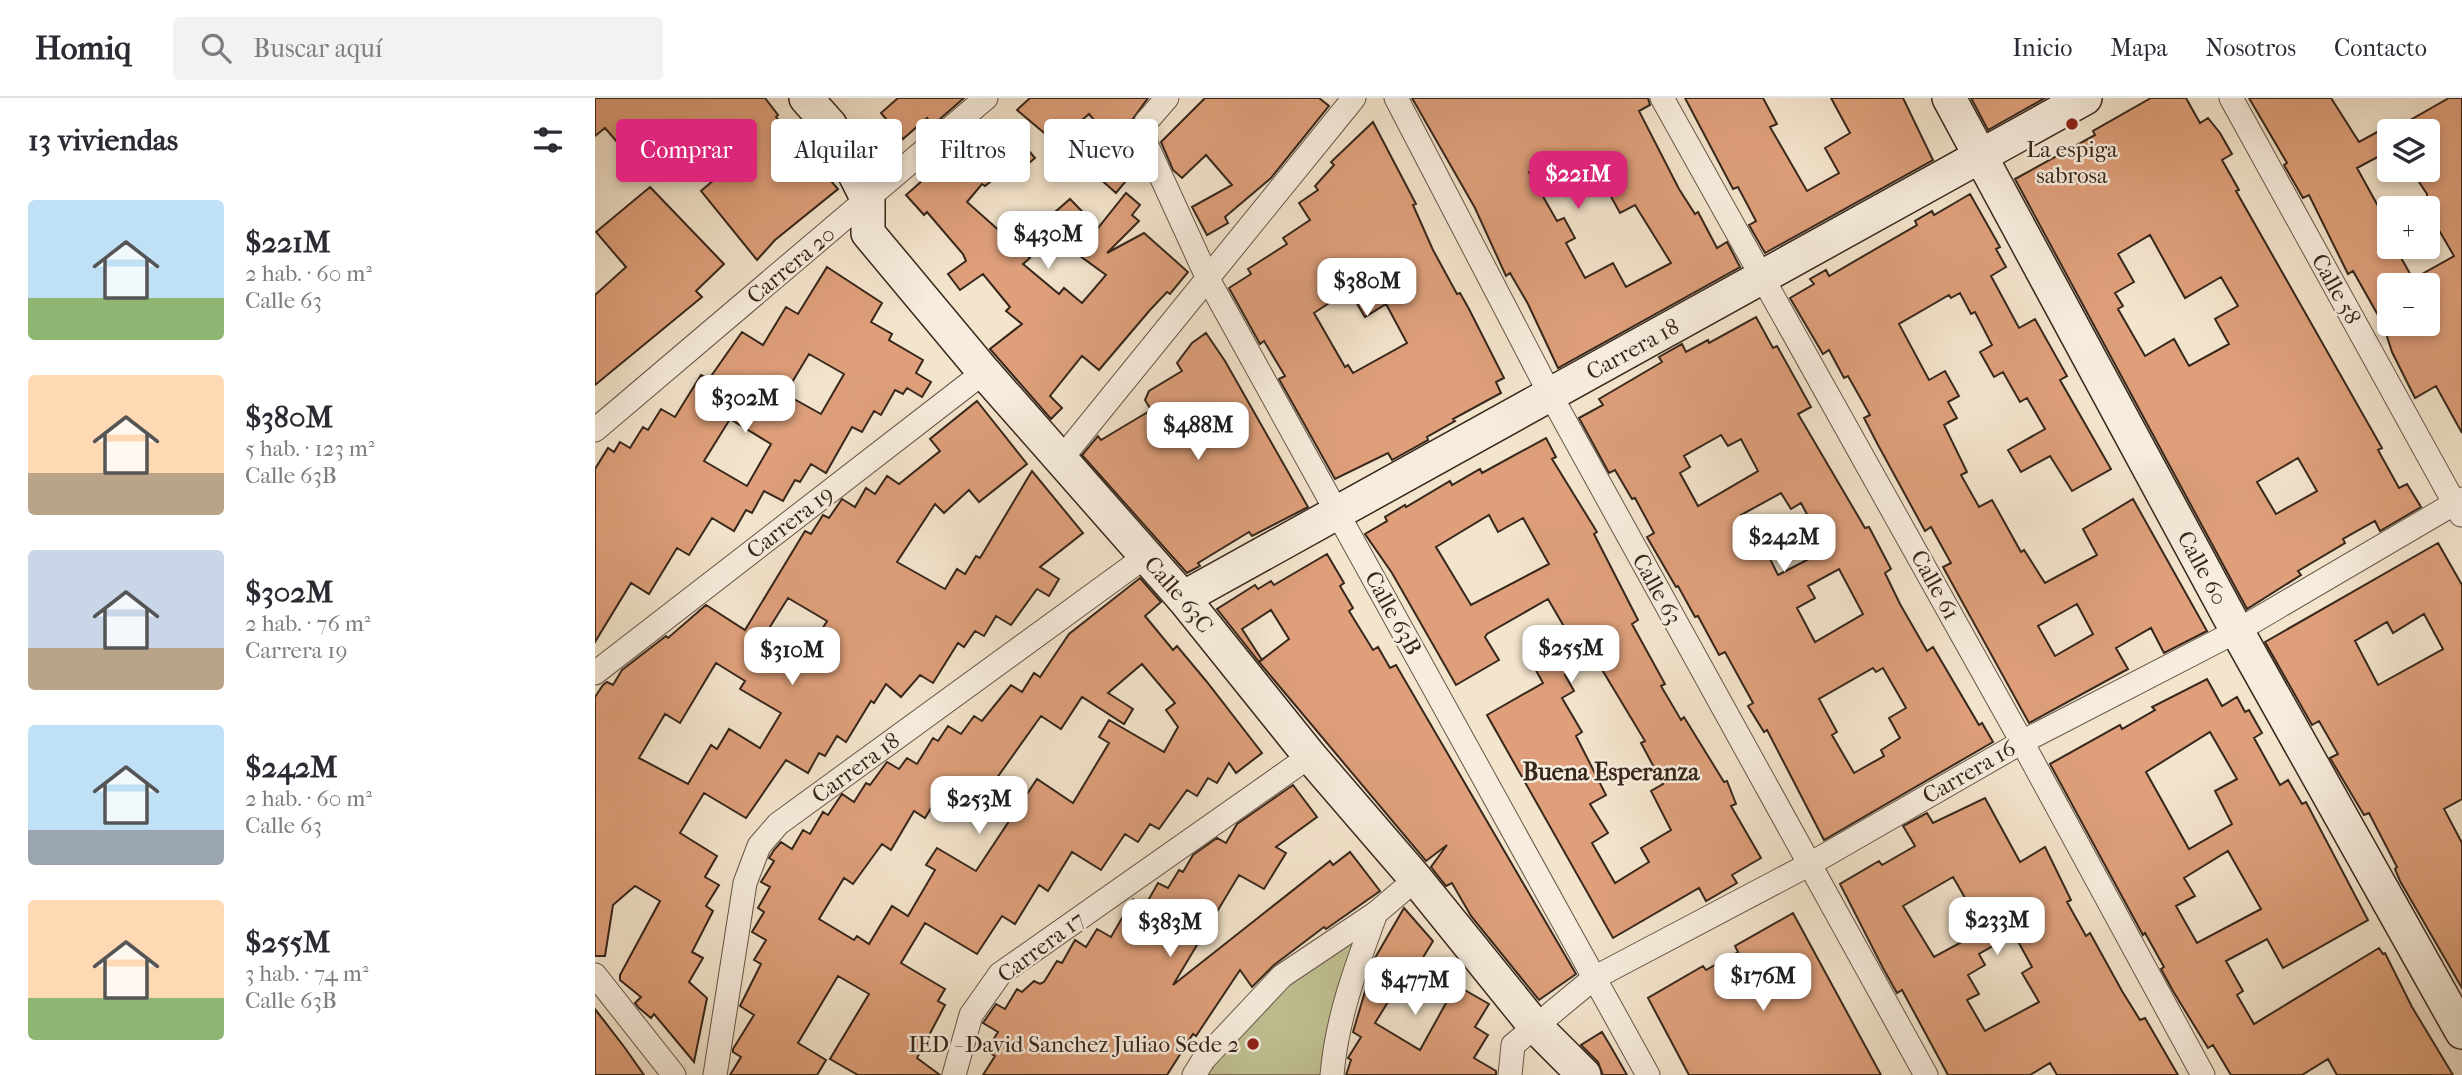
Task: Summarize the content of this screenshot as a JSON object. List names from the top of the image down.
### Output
{
  "streets": {
    "street": [
      "Carrera 20",
      "Calle 58",
      "Carrera 18",
      "Carrera 19",
      "Calle 60",
      "Calle 61",
      "Calle 63",
      "Calle 63C",
      "Calle 63B",
      "Carrera 16",
      "Carrera 17"
    ]
  },
  "crossings": [
    ["Carrera 20", "Calle 63C"],
    ["Calle 58", "Carrera 16"],
    ["Carrera 18", "Calle 60"],
    ["Carrera 18", "Calle 61"],
    ["Carrera 18", "Calle 63"],
    ["Carrera 18", "Calle 63C"],
    ["Carrera 18", "Calle 63B"],
    ["Carrera 19", "Calle 63C"],
    ["Calle 60", "Carrera 16"],
    ["Calle 61", "Carrera 16"],
    ["Calle 63", "Carrera 16"],
    ["Calle 63C", "Carrera 16"],
    ["Calle 63C", "Carrera 17"],
    ["Calle 63B", "Carrera 16"]
  ],
  "districts": ["Buena Esperanza"],
  "places": ["La espiga sabrosa", "IED - David Sanchez Juliao Sede 2"],
  "page": {
    "header": "Homiq",
    "search": "Buscar aquí",
    "nav": [
      "Inicio",
      "Mapa",
      "Nosotros",
      "Contacto"
    ],
    "heading": "13 viviendas",
    "map_buttons": ["+", "−"],
    "chip": [
      "Comprar",
      "Alquilar",
      "Filtros",
      "Nuevo"
    ],
    "price": [
      "$221M",
      "$430M",
      "$380M",
      "$302M",
      "$488M",
      "$242M",
      "$255M",
      "$310M",
      "$253M",
      "$233M",
      "$383M",
      "$176M",
      "$477M"
    ],
    "list": [
      {
        "name": "$221M",
        "note": "2 hab. · 60 m² · Calle 63"
      },
      {
        "name": "$380M",
        "note": "5 hab. · 123 m² · Calle 63B"
      },
      {
        "name": "$302M",
        "note": "2 hab. · 76 m² · Carrera 19"
      },
      {
        "name": "$242M",
        "note": "2 hab. · 60 m² · Calle 63"
      },
      {
        "name": "$255M",
        "note": "3 hab. · 74 m² · Calle 63B"
      }
    ]
  }
}
